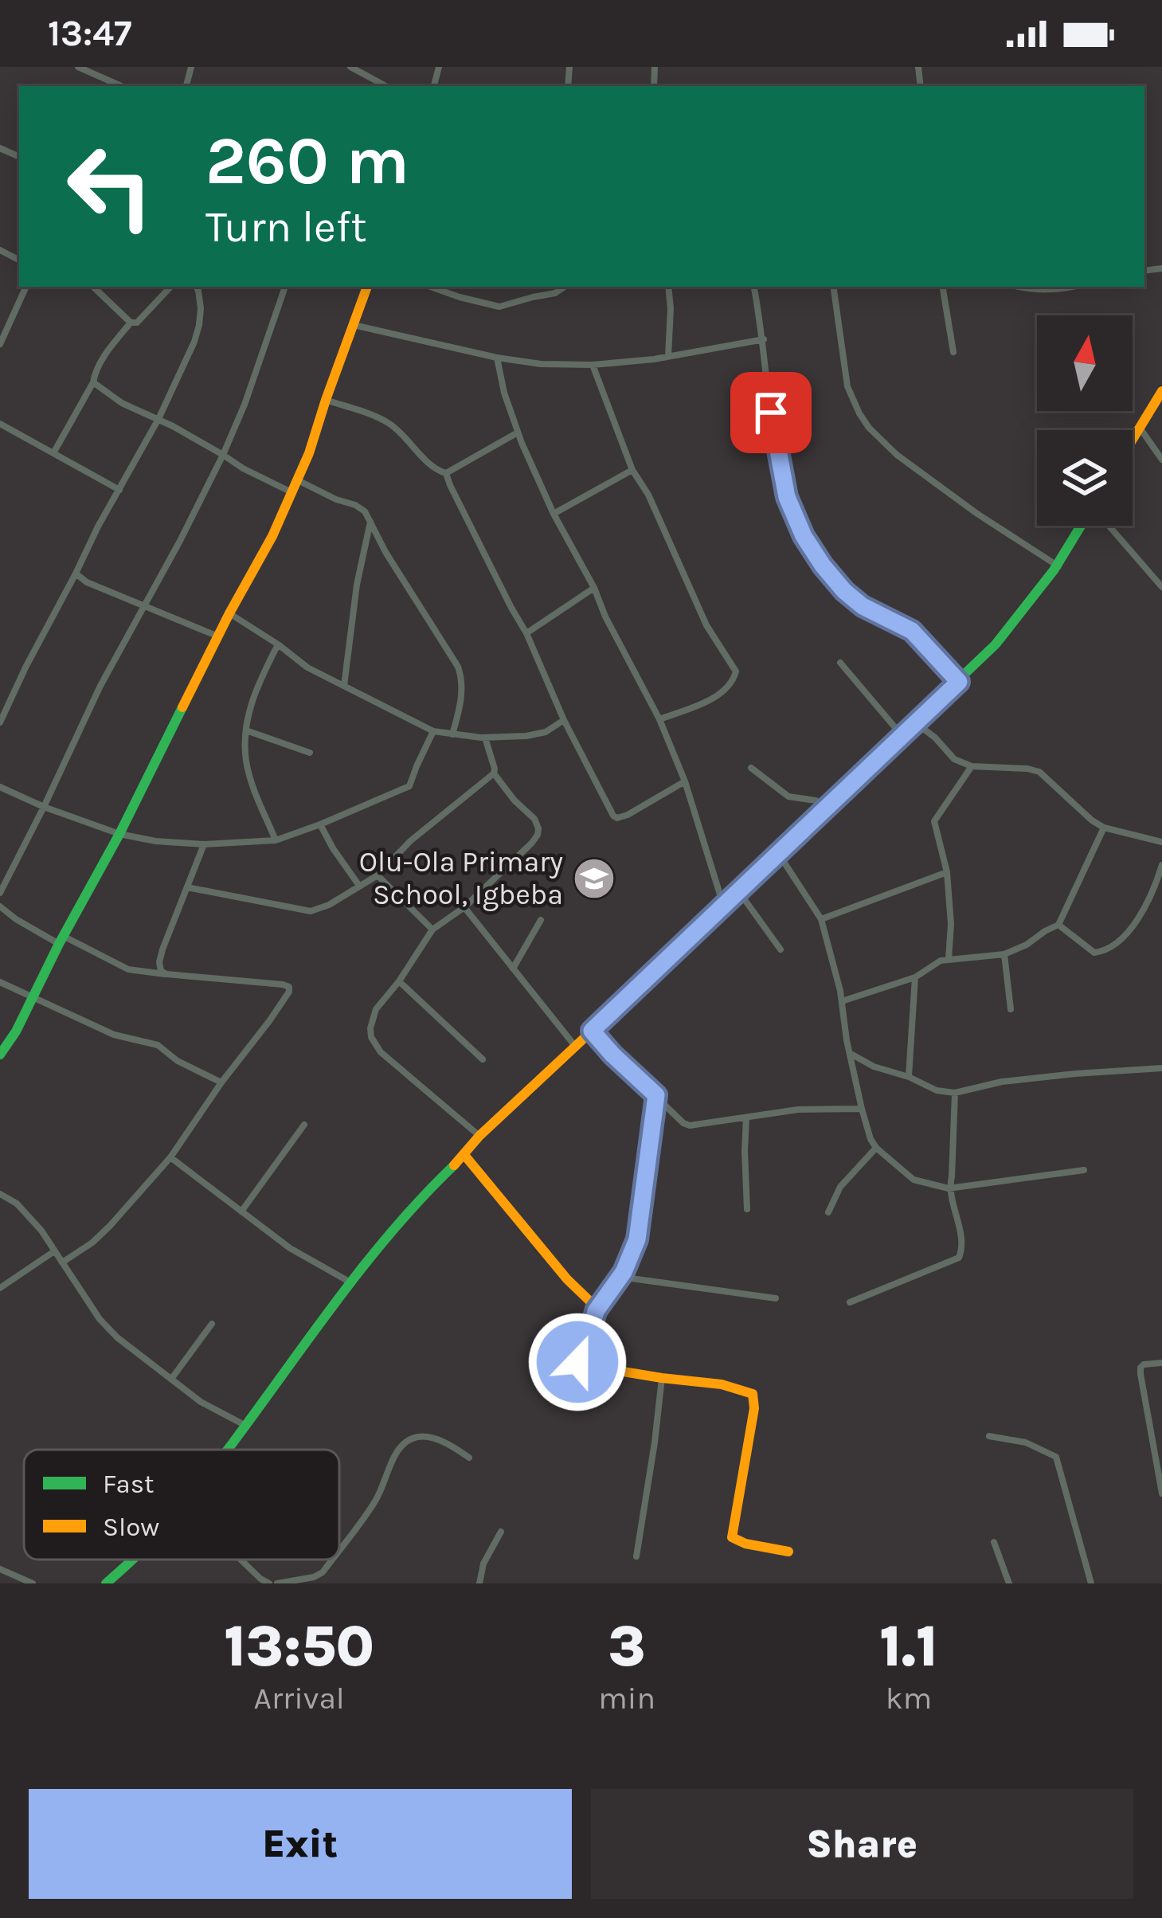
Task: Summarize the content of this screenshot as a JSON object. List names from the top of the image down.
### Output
{
  "places": {
    "school or university": ["Olu-Ola Primary School, Igbeba"]
  },
  "legend": ["Fast", "Slow"],
  "north": "top",
  "page": {
    "status": "13:47",
    "turn": ["260 m", "Turn left"],
    "eta": [
      "13:50",
      "Arrival",
      "3",
      "min",
      "1.1",
      "km"
    ],
    "buttons": ["Exit", "Share"]
  }
}
